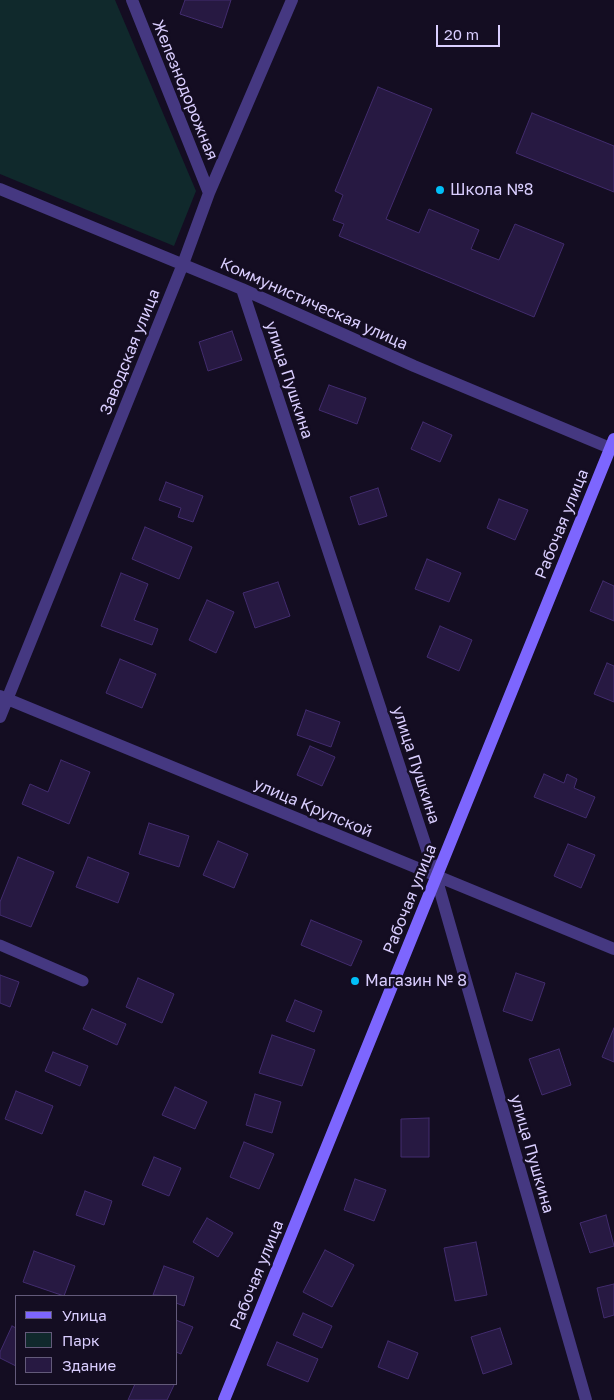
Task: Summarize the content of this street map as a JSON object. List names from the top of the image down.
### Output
{
  "streets": {
    "main road": ["Рабочая улица"],
    "street": [
      "Железнодорожная",
      "Коммунистическая улица",
      "Заводская улица",
      "улица Пушкина",
      "улица Крупской"
    ]
  },
  "crossings": [
    ["Железнодорожная", "Заводская улица"],
    ["Коммунистическая улица", "Заводская улица"],
    ["Коммунистическая улица", "улица Пушкина"],
    ["Коммунистическая улица", "Рабочая улица"],
    ["Заводская улица", "улица Крупской"],
    ["улица Пушкина", "Рабочая улица"],
    ["улица Пушкина", "улица Крупской"],
    ["Рабочая улица", "улица Крупской"]
  ],
  "places": ["Школа №8", "Магазин № 8"],
  "legend": ["Улица", "Парк", "Здание"],
  "scale_bar": "20 m"
}
